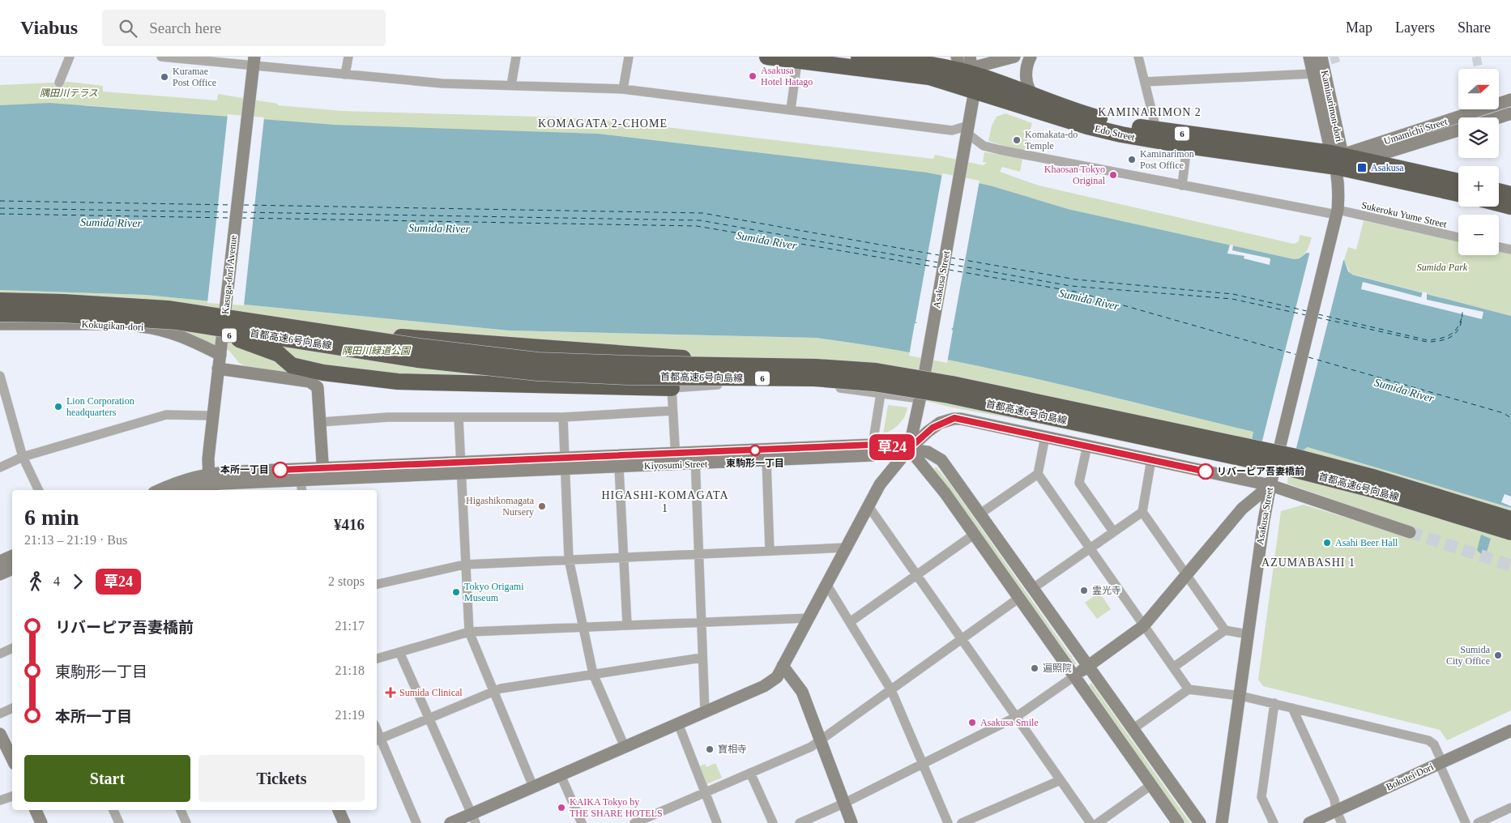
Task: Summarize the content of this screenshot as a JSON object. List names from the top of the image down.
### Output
{
  "streets": {
    "highway": ["Edo Street", "6", "首都高速6号向島線"],
    "main road": [
      "Kaminarimon-dori",
      "Umamichi Street",
      "Kasuga-dori Avenue",
      "Asakusa Street",
      "Kokugikan-dori",
      "Kiyosumi Street",
      "Bokutei Dori"
    ],
    "street": ["Sukeroku Yume Street"]
  },
  "crossings": [
    ["Kaminarimon-dori", "Umamichi Street"],
    ["Kaminarimon-dori", "Edo Street"],
    ["Kaminarimon-dori", "Asakusa Street"],
    ["Umamichi Street", "Edo Street"],
    ["Umamichi Street", "Asakusa Street"],
    ["Edo Street", "Asakusa Street"],
    ["6", "首都高速6号向島線"],
    ["Sukeroku Yume Street", "Asakusa Street"],
    ["Kasuga-dori Avenue", "Kokugikan-dori"],
    ["Kasuga-dori Avenue", "Kiyosumi Street"],
    ["Asakusa Street", "Kiyosumi Street"]
  ],
  "districts": [
    "KAMINARIMON 2",
    "KOMAGATA 2-CHOME",
    "HIGASHI-KOMAGATA 1",
    "AZUMABASHI 1"
  ],
  "water": ["Sumida River"],
  "parks": ["隅田川テラス", "Sumida Park", "隅田川緑道公園"],
  "places": {
    "other": [
      "Asakusa Hotel Hatago",
      "Kuramae Post Office",
      "Komakata-do Temple",
      "Kaminarimon Post Office",
      "Khaosan Tokyo Original",
      "Lion Corporation headquarters",
      "東駒形一丁目",
      "本所一丁目",
      "リバーピア吾妻橋前",
      "Higashikomagata Nursery",
      "Asahi Beer Hall",
      "霊光寺",
      "Tokyo Origami Museum",
      "Sumida City Office",
      "遍照院",
      "Asakusa Smile",
      "寶相寺",
      "KAIKA Tokyo by THE SHARE HOTELS"
    ],
    "transit": ["Asakusa"],
    "health": ["Sumida Clinical"]
  },
  "lines": ["bus line 草24"],
  "north": "right",
  "page": {
    "header": "Viabus",
    "search": "Search here",
    "nav": ["Map", "Layers", "Share"],
    "on_map": "草24",
    "map_buttons": ["+", "−"],
    "heading": ["6 min", "21:13 – 21:19 · Bus", "¥416"],
    "legs": ["4", "草24", "2 stops"],
    "list": [
      {
        "name": "リバーピア吾妻橋前",
        "value": "21:17"
      },
      {
        "name": "東駒形一丁目",
        "value": "21:18"
      },
      {
        "name": "本所一丁目",
        "value": "21:19"
      }
    ],
    "buttons": ["Start", "Tickets"]
  }
}
